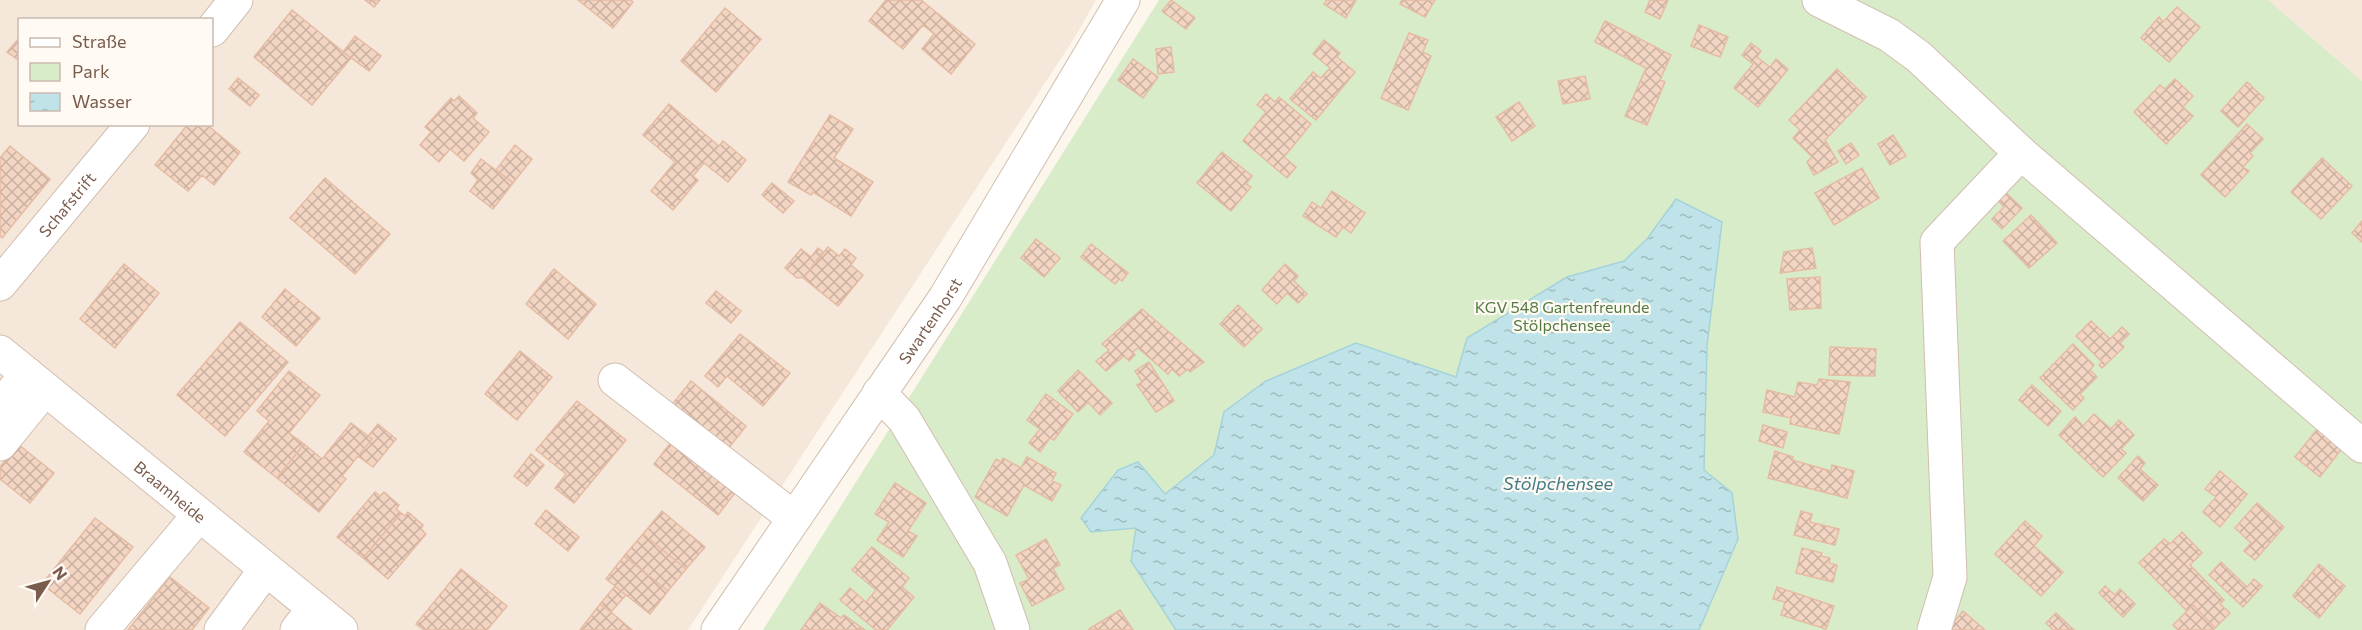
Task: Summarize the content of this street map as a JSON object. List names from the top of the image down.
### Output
{
  "streets": {
    "street": ["Schafstrift", "Swartenhorst", "Braamheide"]
  },
  "water": ["Stölpchensee"],
  "parks": ["KGV 548 Gartenfreunde Stölpchensee"],
  "legend": ["Straße", "Park", "Wasser"],
  "north": "top right"
}
